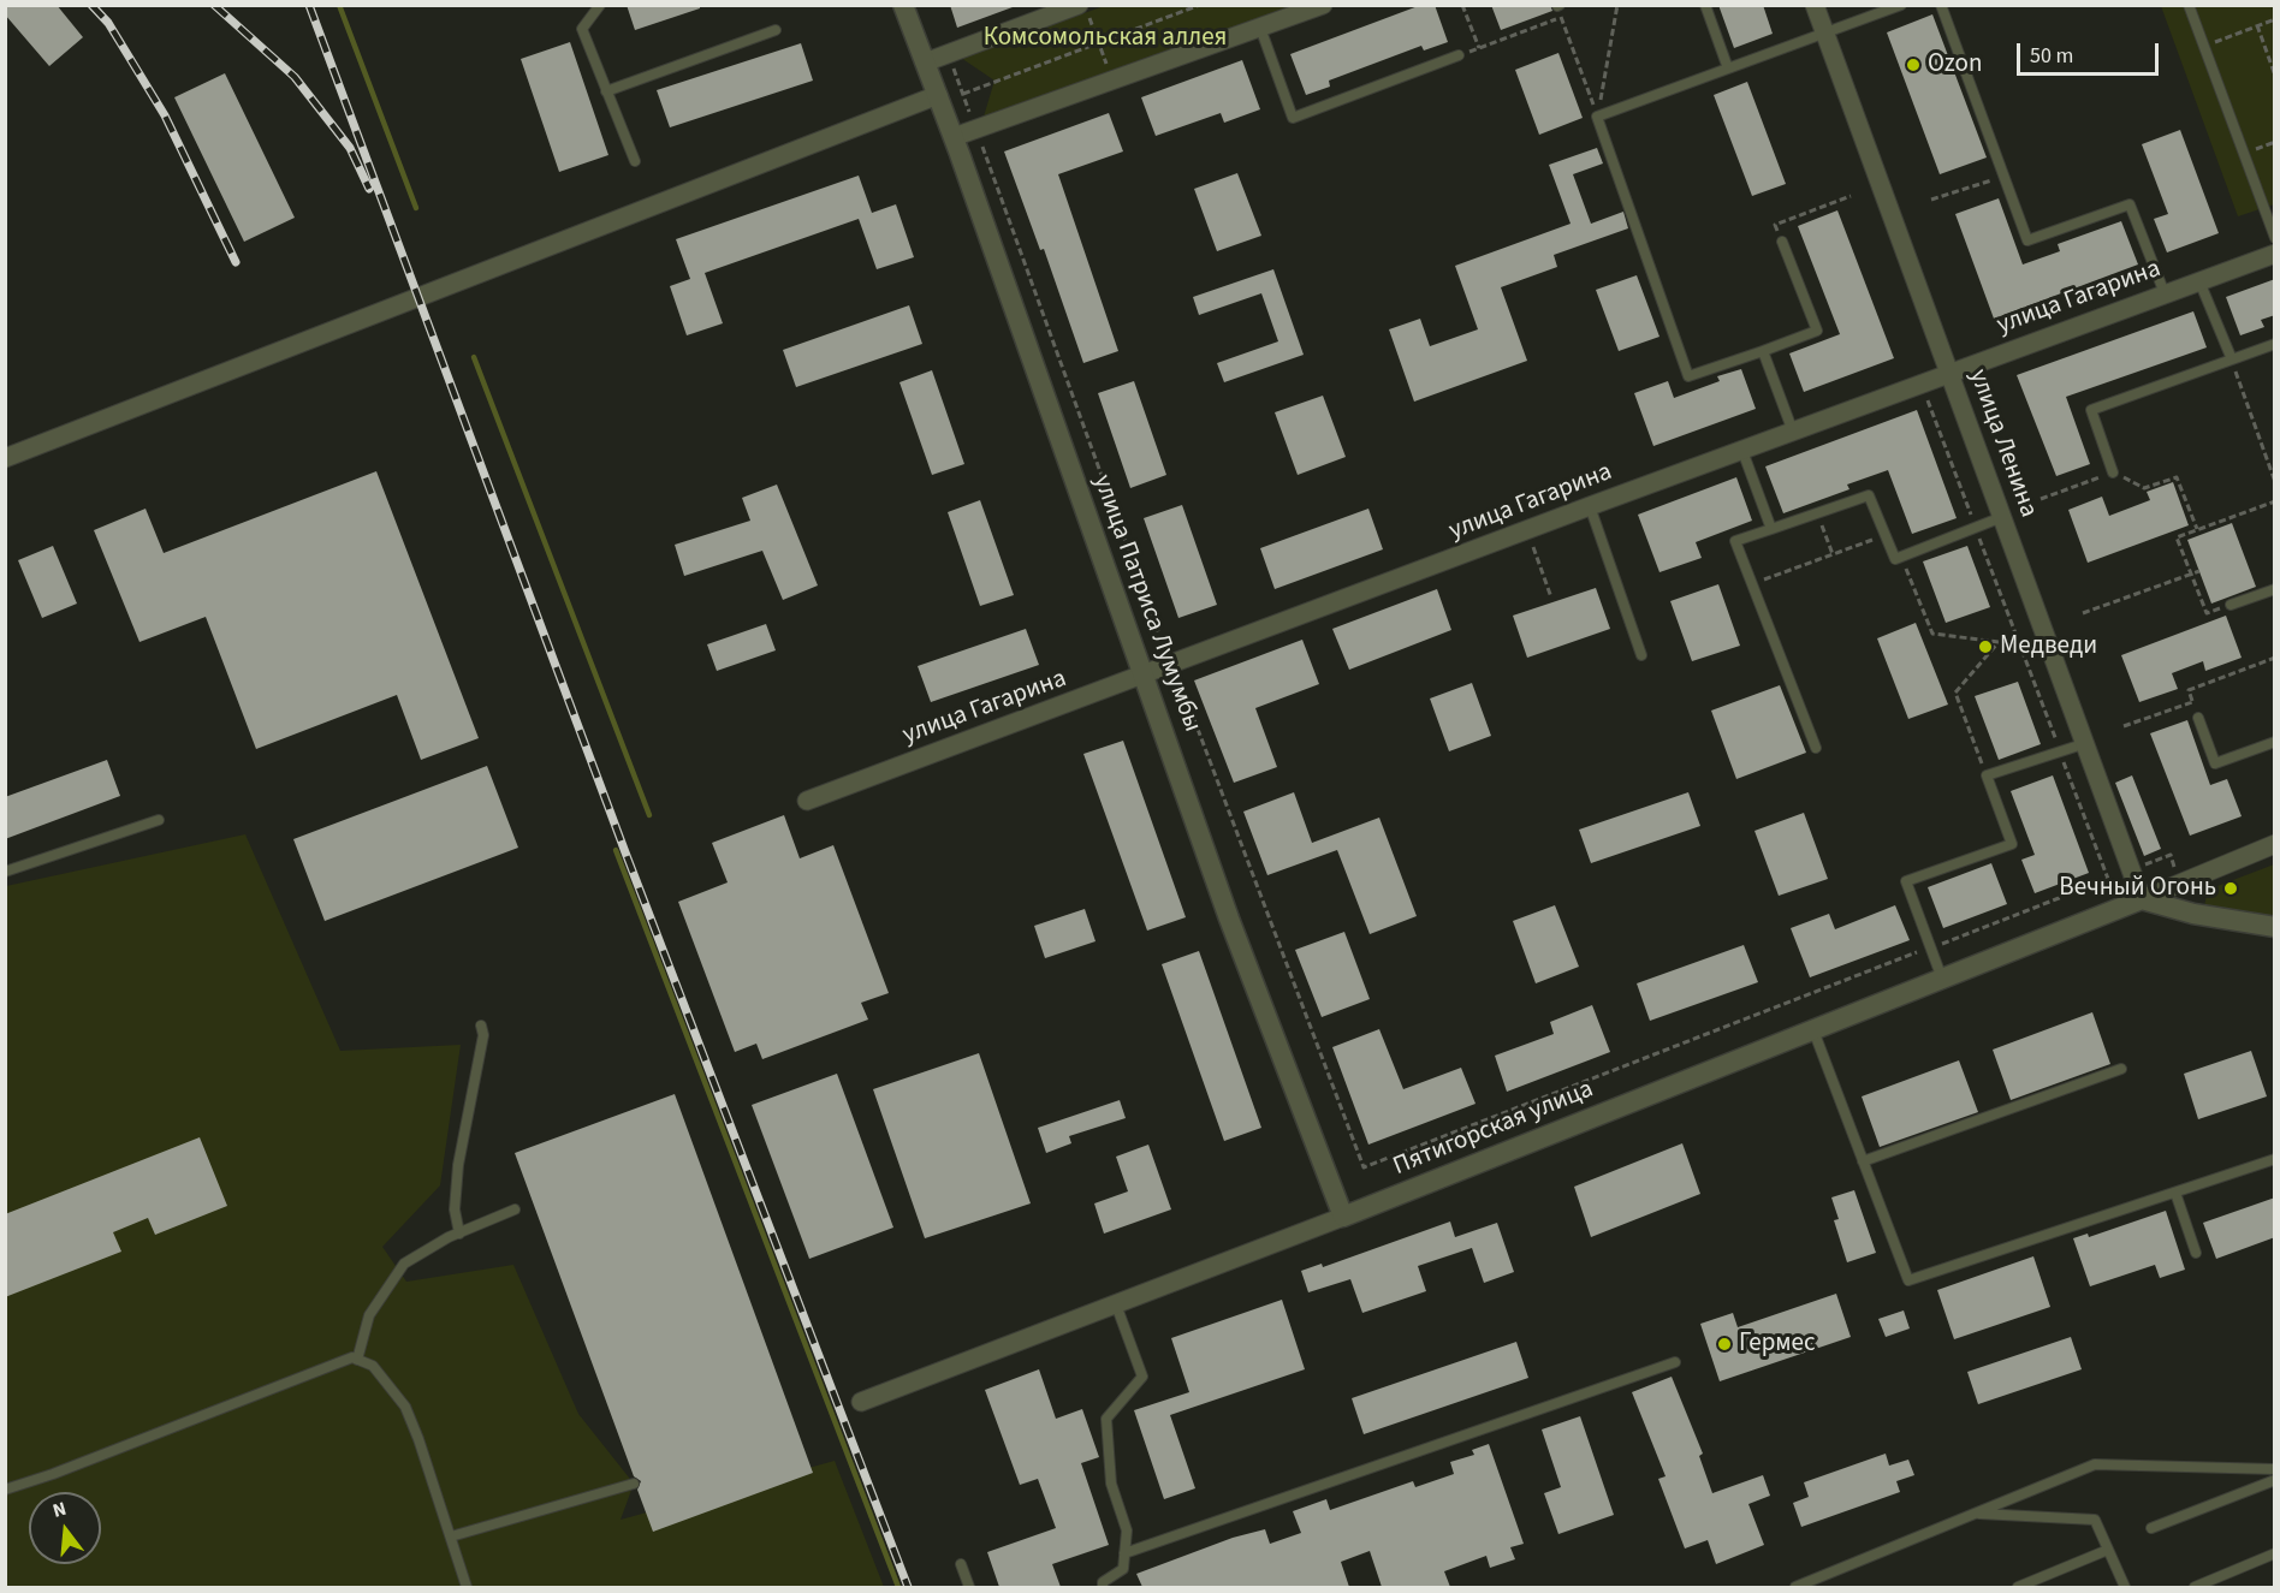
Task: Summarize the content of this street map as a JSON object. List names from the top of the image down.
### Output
{
  "streets": {
    "street": [
      "улица Гагарина",
      "улица Ленина",
      "улица Патриса Лумумбы",
      "Пятигорская улица"
    ]
  },
  "crossings": [
    ["улица Гагарина", "улица Ленина"],
    ["улица Гагарина", "улица Патриса Лумумбы"],
    ["улица Ленина", "Пятигорская улица"],
    ["улица Патриса Лумумбы", "Пятигорская улица"]
  ],
  "parks": ["Комсомольская аллея"],
  "places": [
    "Ozon",
    "Медведи",
    "Вечный Огонь",
    "Гермес"
  ],
  "scale_bar": "50 m",
  "north": "top"
}
